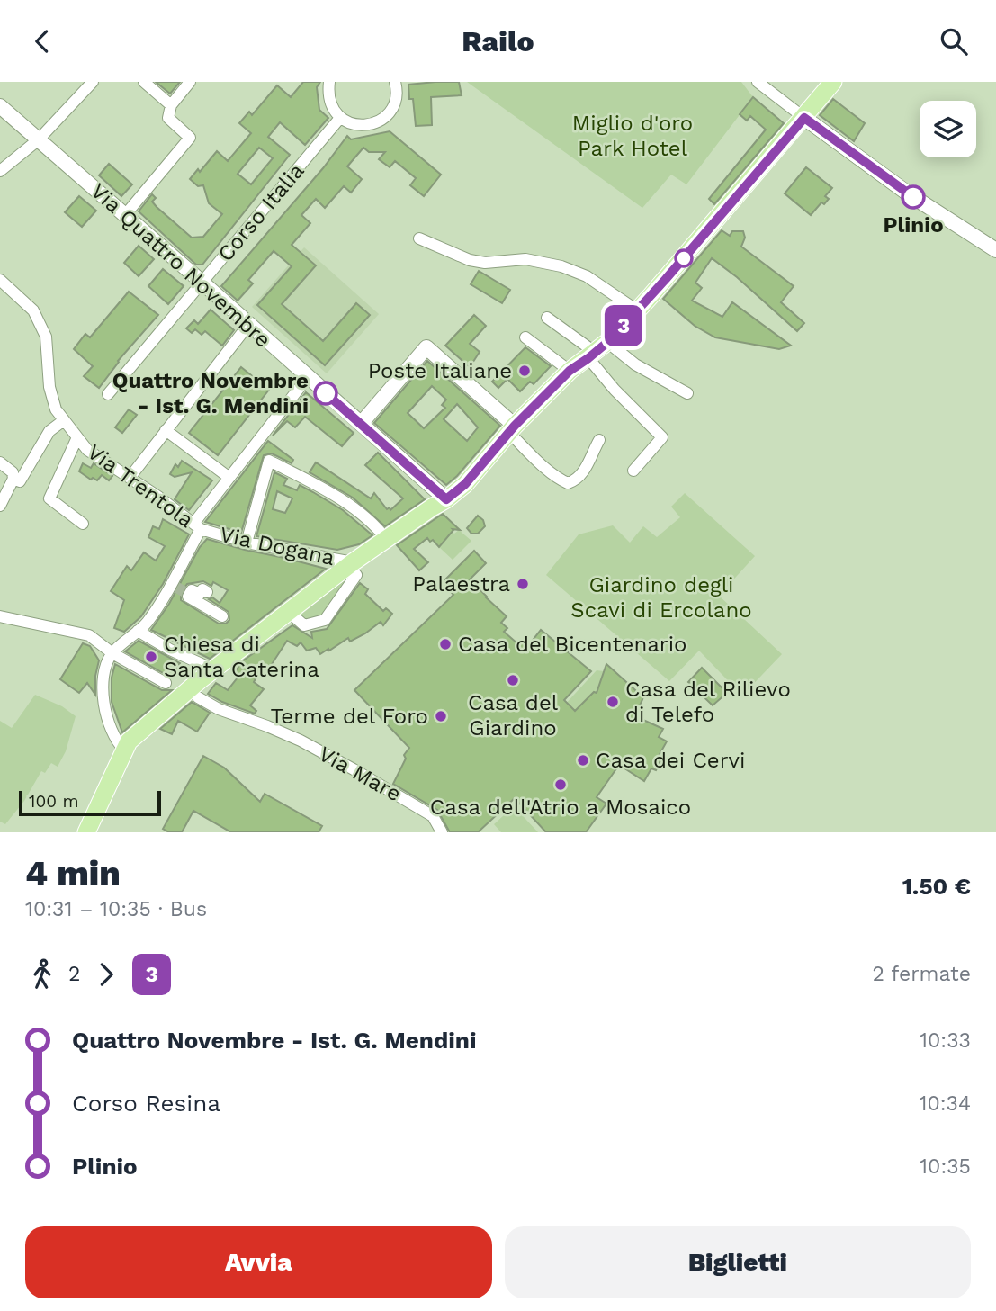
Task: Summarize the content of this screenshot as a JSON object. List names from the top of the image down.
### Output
{
  "streets": {
    "street": [
      "Corso Italia",
      "Via Quattro Novembre",
      "Via Trentola",
      "Via Dogana",
      "Via Mare"
    ]
  },
  "crossings": [
    ["Corso Italia", "Via Quattro Novembre"],
    ["Via Trentola", "Via Dogana"]
  ],
  "parks": ["Miglio d'oro Park Hotel", "Giardino degli Scavi di Ercolano"],
  "places": [
    "Plinio",
    "Poste Italiane",
    "Quattro Novembre - Ist. G. Mendini",
    "Palaestra",
    "Casa del Bicentenario",
    "Chiesa di Santa Caterina",
    "Casa del Giardino",
    "Casa del Rilievo di Telefo",
    "Terme del Foro",
    "Casa dei Cervi",
    "Casa dell'Atrio a Mosaico"
  ],
  "lines": ["bus line 3"],
  "scale_bar": "100 m",
  "page": {
    "header": "Railo",
    "on_map": "3",
    "scale": "100 m",
    "heading": ["4 min", "10:31 – 10:35 · Bus", "1.50 €"],
    "legs": ["2", "3", "2 fermate"],
    "list": [
      {
        "name": "Quattro Novembre - Ist. G. Mendini",
        "value": "10:33"
      },
      {
        "name": "Corso Resina",
        "value": "10:34"
      },
      {
        "name": "Plinio",
        "value": "10:35"
      }
    ],
    "buttons": ["Avvia", "Biglietti"]
  }
}
